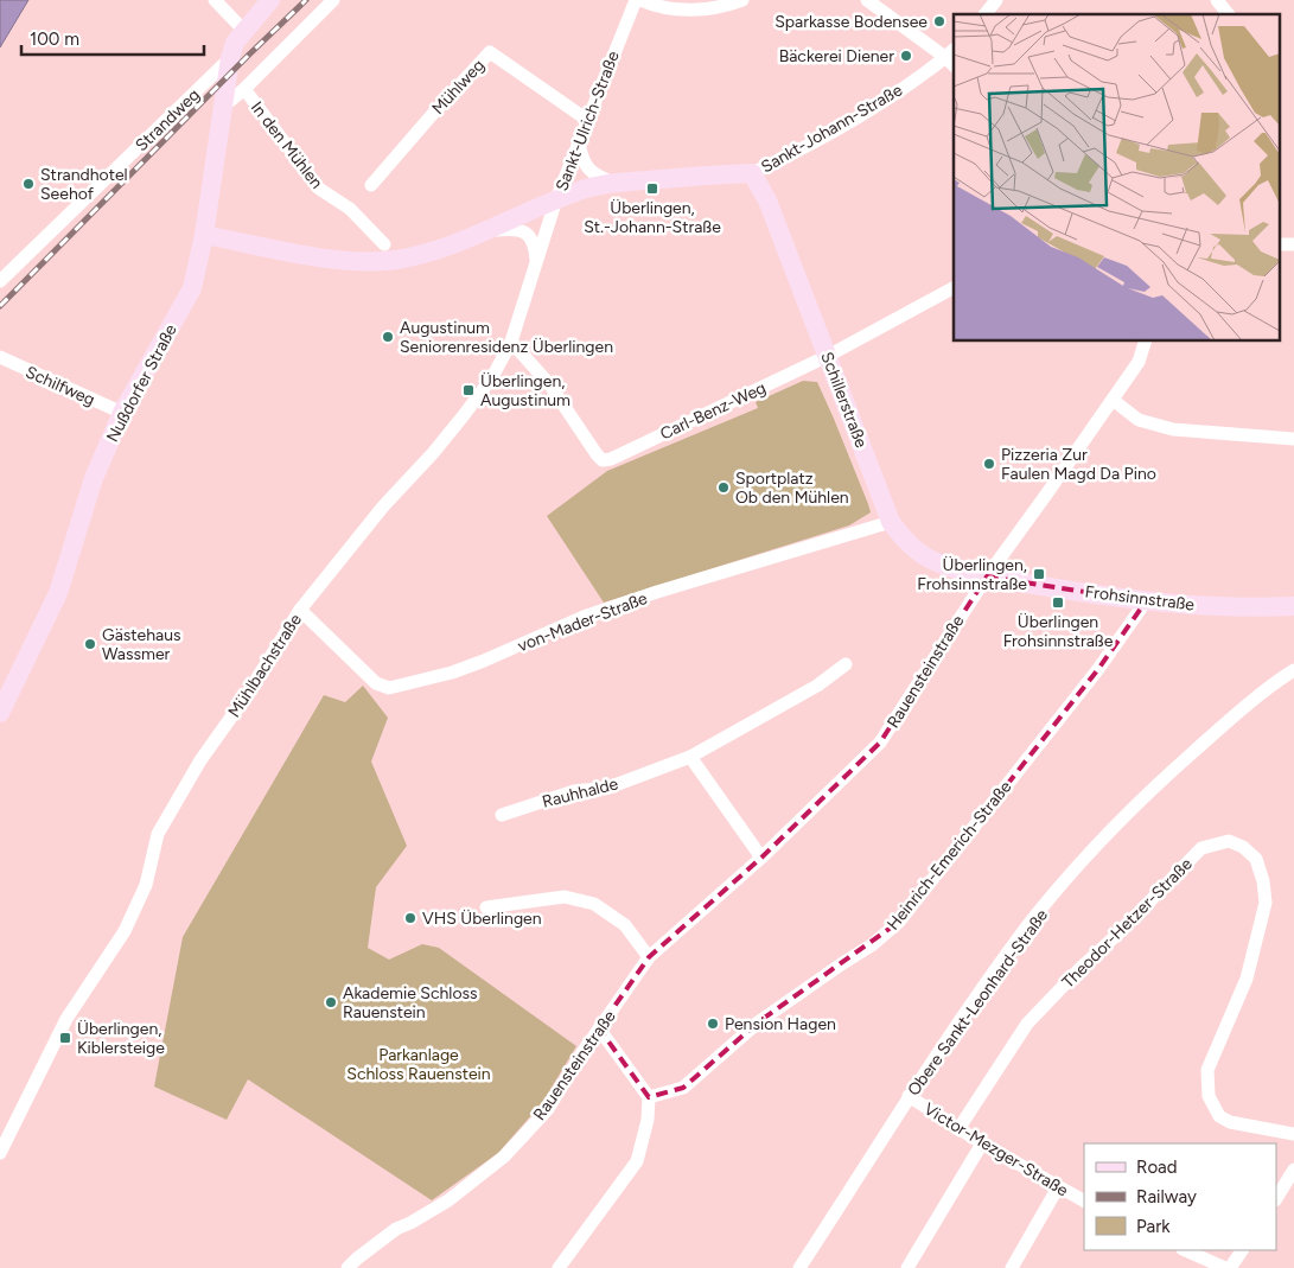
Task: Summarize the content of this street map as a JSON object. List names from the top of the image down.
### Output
{
  "streets": {
    "street": [
      "Mühlweg",
      "Strandweg",
      "Sankt-Ulrich-Straße",
      "Sankt-Johann-Straße",
      "In den Mühlen",
      "Nußdorfer Straße",
      "Schilfweg",
      "Schillerstraße",
      "Carl-Benz-Weg",
      "Frohsinnstraße",
      "von-Mader-Straße",
      "Mühlbachstraße",
      "Rauensteinstraße",
      "Rauhhalde",
      "Heinrich-Emerich-Straße",
      "Theodor-Hetzer-Straße",
      "Obere Sankt-Leonhard-Straße",
      "Victor-Mezger-Straße"
    ]
  },
  "crossings": [
    ["Mühlweg", "Sankt-Ulrich-Straße"],
    ["Strandweg", "Nußdorfer Straße"],
    ["Sankt-Ulrich-Straße", "Sankt-Johann-Straße"],
    ["Sankt-Ulrich-Straße", "Nußdorfer Straße"],
    ["Sankt-Ulrich-Straße", "Mühlbachstraße"],
    ["Sankt-Johann-Straße", "Schillerstraße"],
    ["Sankt-Johann-Straße", "Mühlbachstraße"],
    ["Nußdorfer Straße", "Schilfweg"],
    ["Schillerstraße", "Carl-Benz-Weg"],
    ["Schillerstraße", "Frohsinnstraße"],
    ["Schillerstraße", "von-Mader-Straße"],
    ["Schillerstraße", "Rauensteinstraße"],
    ["Carl-Benz-Weg", "Mühlbachstraße"],
    ["Frohsinnstraße", "Rauensteinstraße"],
    ["Frohsinnstraße", "Heinrich-Emerich-Straße"],
    ["von-Mader-Straße", "Mühlbachstraße"],
    ["Theodor-Hetzer-Straße", "Victor-Mezger-Straße"],
    ["Obere Sankt-Leonhard-Straße", "Victor-Mezger-Straße"]
  ],
  "parks": ["Parkanlage Schloss Rauenstein"],
  "places": {
    "other": [
      "Sparkasse Bodensee",
      "Bäckerei Diener",
      "Strandhotel Seehof",
      "Augustinum Seniorenresidenz Überlingen",
      "Pizzeria Zur Faulen Magd Da Pino",
      "Sportplatz Ob den Mühlen",
      "Gästehaus Wassmer",
      "VHS Überlingen",
      "Akademie Schloss Rauenstein",
      "Pension Hagen"
    ],
    "transit": [
      "Überlingen, St.-Johann-Straße",
      "Überlingen, Augustinum",
      "Überlingen, Frohsinnstraße",
      "Überlingen Frohsinnstraße",
      "Überlingen, Kiblersteige"
    ]
  },
  "legend": ["Road", "Railway", "Park"],
  "scale_bar": "100 m"
}
